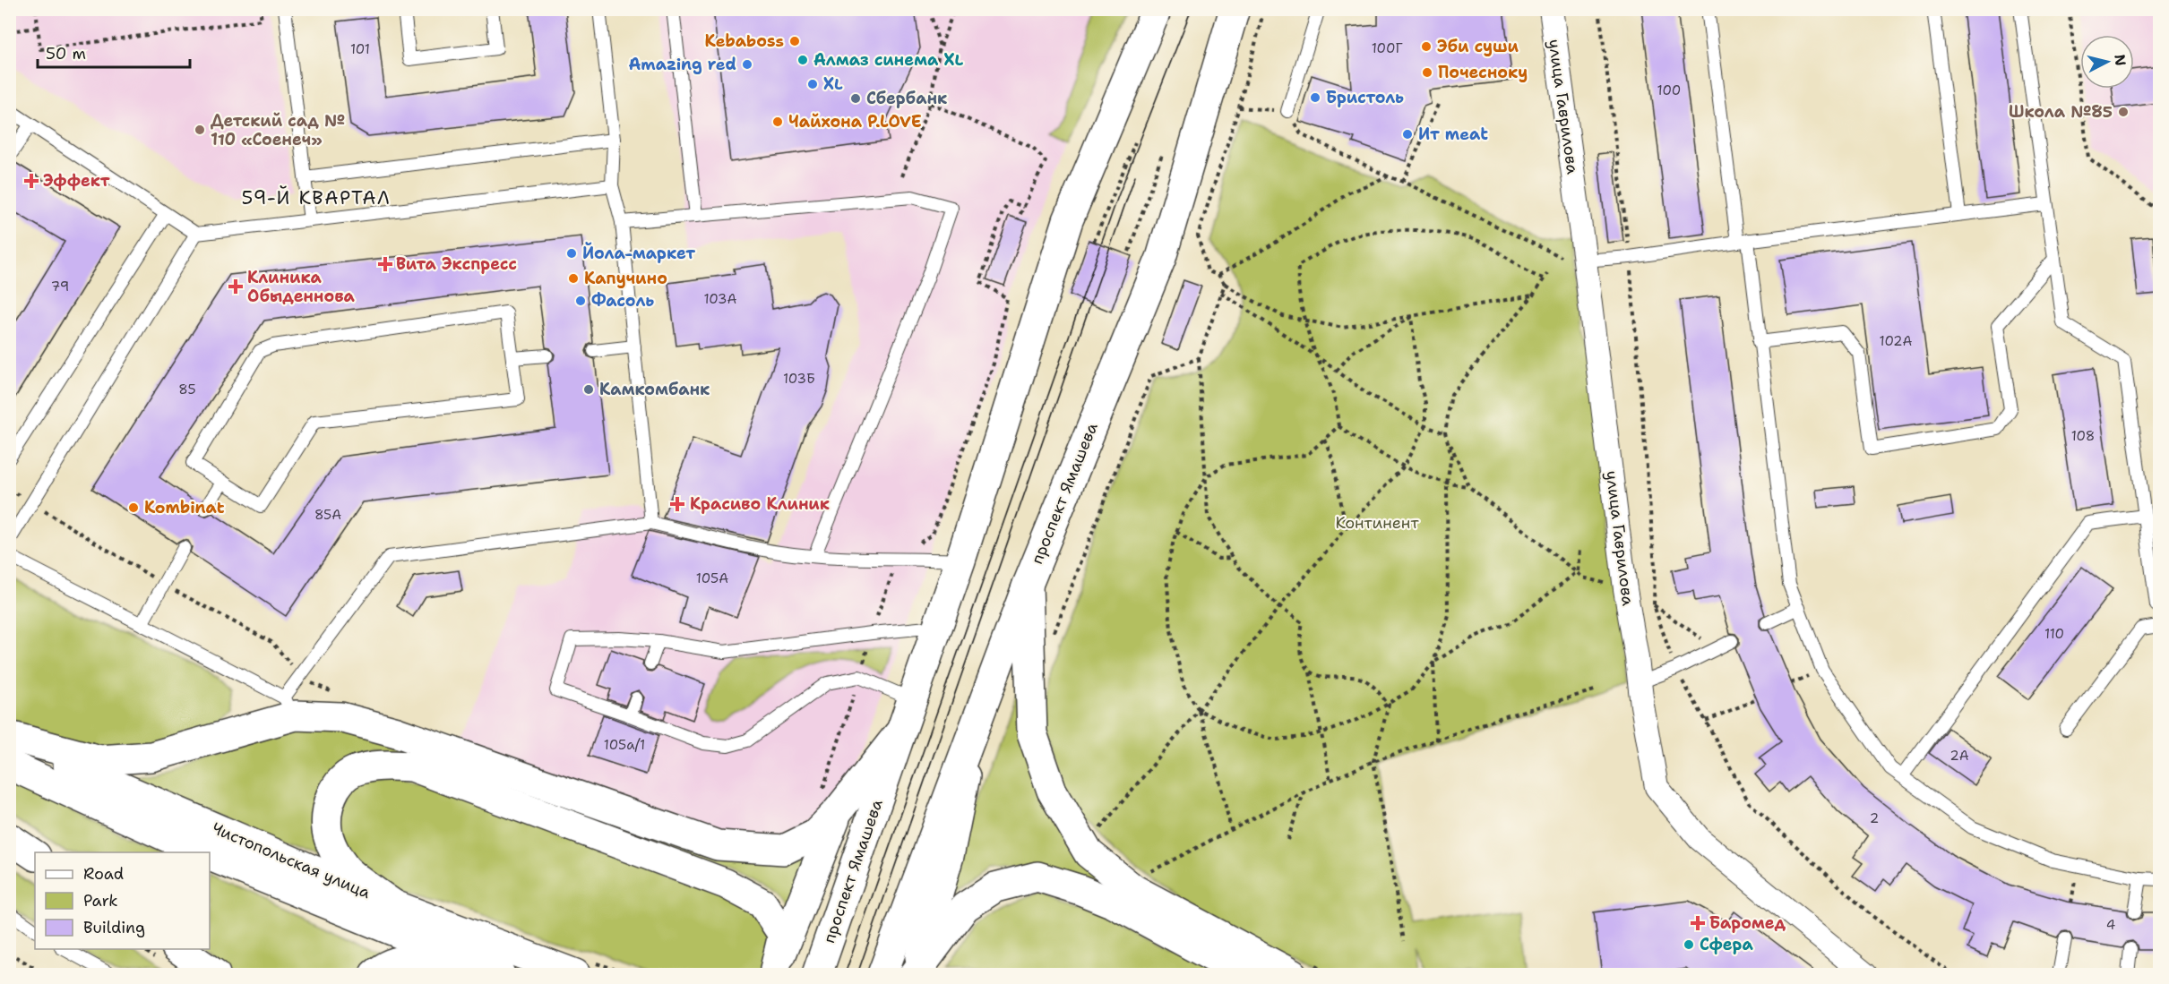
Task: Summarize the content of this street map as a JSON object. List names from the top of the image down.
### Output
{
  "streets": {
    "main road": ["проспект Ямашева", "Чистопольская улица"],
    "street": ["улица Гаврилова"]
  },
  "districts": ["59-Й КВАРТАЛ"],
  "parks": ["Континент"],
  "places": {
    "other": [
      "Kebaboss",
      "Эби суши",
      "Алмаз синема XL",
      "Amazing red",
      "Почесноку",
      "XL",
      "Бристоль",
      "Сбербанк",
      "Школа №85",
      "Чайхона P.LOVE",
      "Детский сад № 110 «Соенеч»",
      "Ит meat",
      "Йола-маркет",
      "Капучино",
      "Фасоль",
      "Камкомбанк",
      "Kombinat",
      "Сфера"
    ],
    "health": [
      "Эффект",
      "Вита Экспресс",
      "Клиника Обыденнова",
      "Красиво Клиник",
      "Баромед"
    ]
  },
  "house_numbers": [
    "100Г",
    "101",
    "100",
    "79",
    "103А",
    "102А",
    "103Б",
    "85",
    "108",
    "85А",
    "105А",
    "110",
    "105а/1",
    "2А",
    "2",
    "4"
  ],
  "legend": ["Road", "Park", "Building"],
  "scale_bar": "50 m",
  "north": "right"
}
